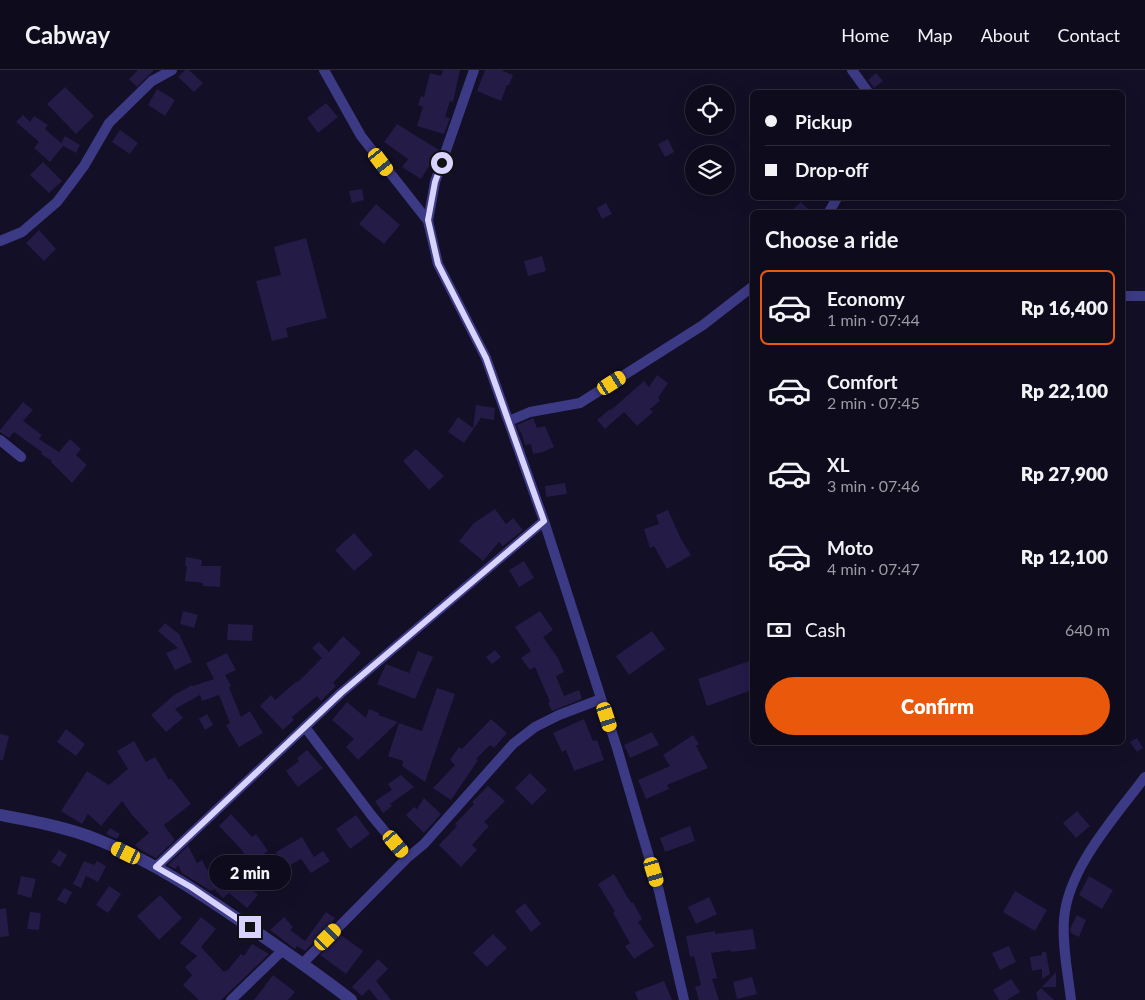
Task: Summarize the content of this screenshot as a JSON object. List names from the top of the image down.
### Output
{
  "page": {
    "header": "Cabway",
    "nav": [
      "Home",
      "Map",
      "About",
      "Contact"
    ],
    "banner": ["Pickup", "Drop-off"],
    "heading": "Choose a ride",
    "list": [
      {
        "name": "Economy",
        "note": "1 min · 07:44",
        "value": "Rp 16,400"
      },
      {
        "name": "Comfort",
        "note": "2 min · 07:45",
        "value": "Rp 22,100"
      },
      {
        "name": "XL",
        "note": "3 min · 07:46",
        "value": "Rp 27,900"
      },
      {
        "name": "Moto",
        "note": "4 min · 07:47",
        "value": "Rp 12,100"
      }
    ],
    "pay": ["Cash", "640 m"],
    "buttons": "Confirm",
    "bubble": "2 min"
  }
}
